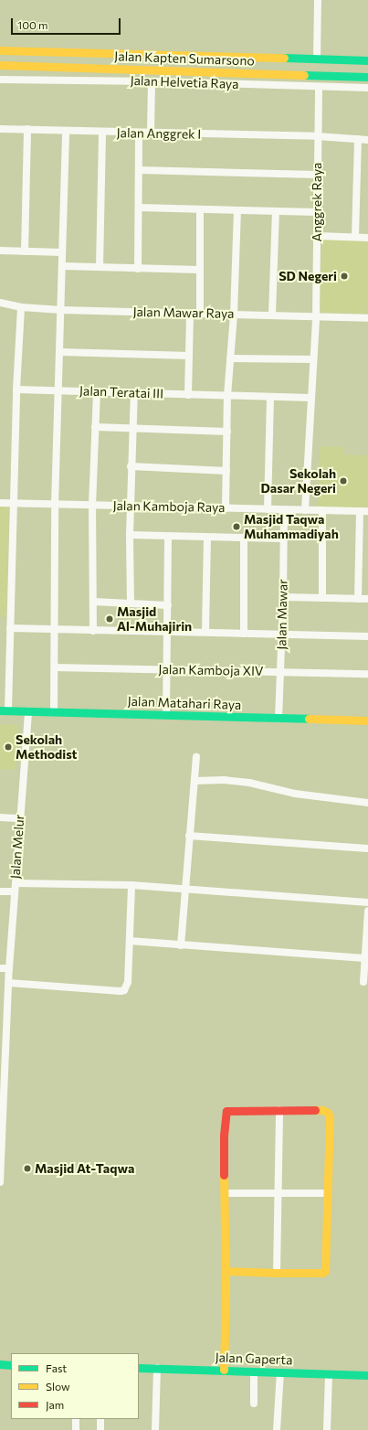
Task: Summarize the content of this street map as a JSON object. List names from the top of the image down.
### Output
{
  "streets": {
    "main road": ["Jalan Kapten Sumarsono", "Jalan Matahari Raya", "Jalan Gaperta"],
    "street": [
      "Jalan Helvetia Raya",
      "Jalan Anggrek I",
      "Anggrek Raya",
      "Jalan Mawar Raya",
      "Jalan Teratai III",
      "Jalan Kamboja Raya",
      "Jalan Mawar",
      "Jalan Kamboja XIV",
      "Jalan Melur"
    ]
  },
  "crossings": [
    ["Jalan Helvetia Raya", "Anggrek Raya"],
    ["Jalan Anggrek I", "Anggrek Raya"],
    ["Anggrek Raya", "Jalan Mawar Raya"],
    ["Anggrek Raya", "Jalan Teratai III"],
    ["Anggrek Raya", "Jalan Kamboja Raya"],
    ["Jalan Kamboja Raya", "Jalan Mawar"],
    ["Jalan Mawar", "Jalan Kamboja XIV"],
    ["Jalan Mawar", "Jalan Matahari Raya"],
    ["Jalan Matahari Raya", "Jalan Melur"]
  ],
  "places": [
    "SD Negeri",
    "Sekolah Dasar Negeri",
    "Masjid Taqwa Muhammadiyah",
    "Masjid Al-Muhajirin",
    "Sekolah Methodist",
    "Masjid At-Taqwa"
  ],
  "legend": ["Fast", "Slow", "Jam"],
  "scale_bar": "100 m"
}
